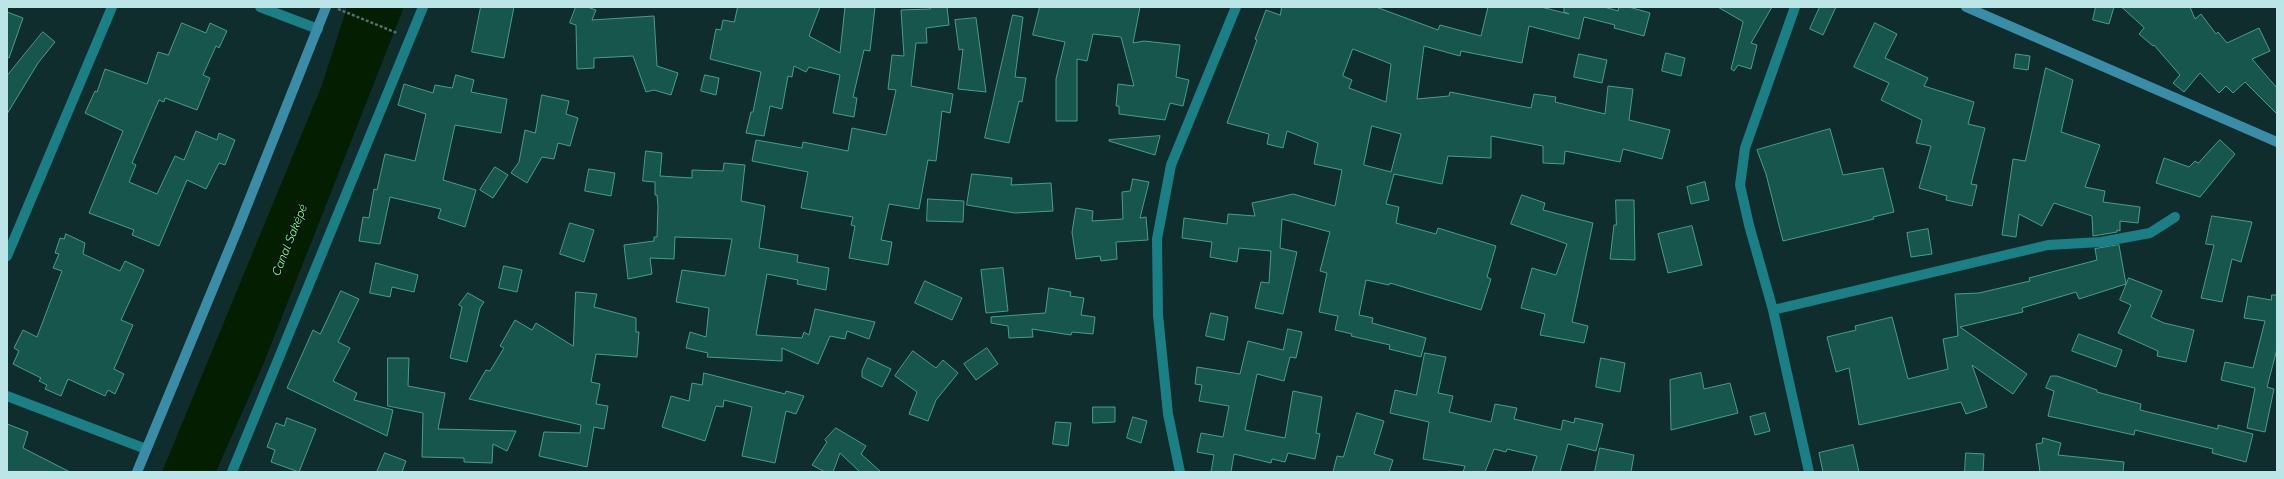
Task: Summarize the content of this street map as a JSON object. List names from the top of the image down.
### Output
{
  "water": ["Canal Saképé"]
}
